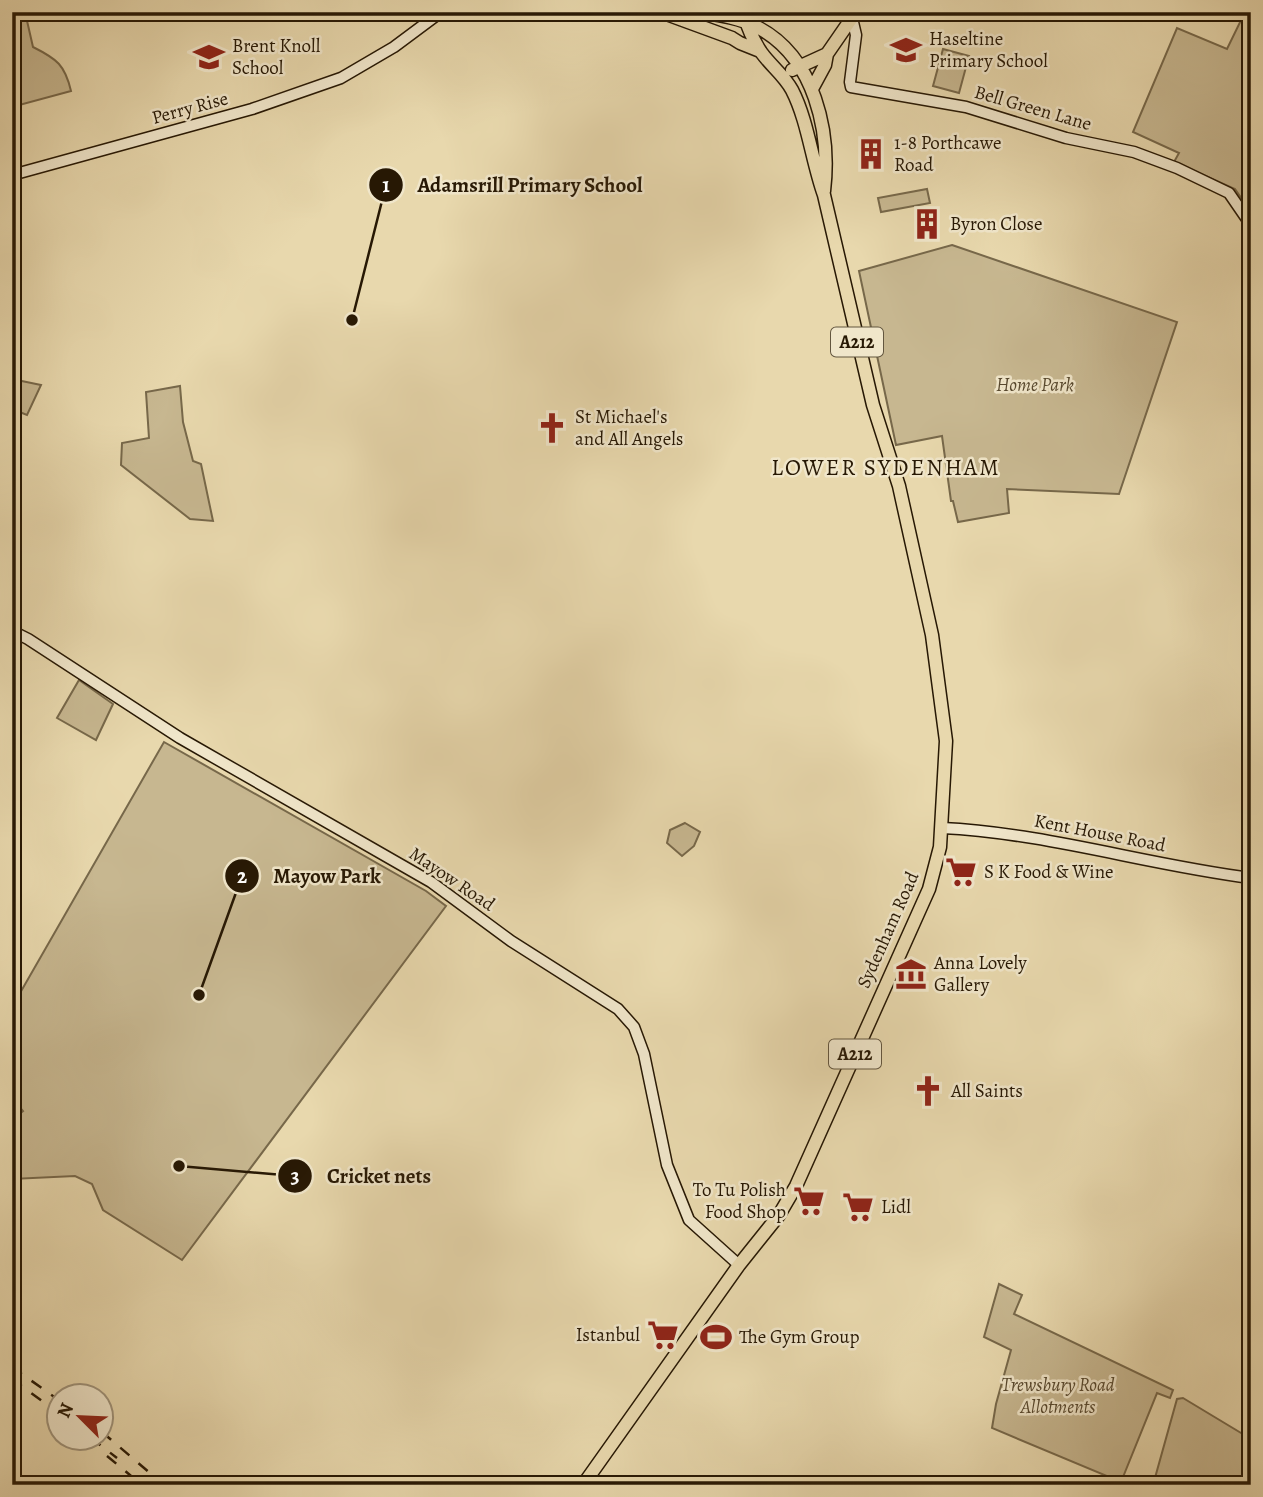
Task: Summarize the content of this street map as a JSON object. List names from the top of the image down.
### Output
{
  "streets": {
    "main road": ["A212", "Sydenham Road"],
    "street": [
      "Perry Rise",
      "Bell Green Lane",
      "Kent House Road",
      "Mayow Road"
    ]
  },
  "crossings": [
    ["A212", "Sydenham Road"],
    ["Kent House Road", "Sydenham Road"],
    ["Mayow Road", "Sydenham Road"]
  ],
  "districts": ["LOWER SYDENHAM"],
  "parks": ["Home Park", "Trewsbury Road Allotments"],
  "places": {
    "school or university": ["Haseltine Primary School", "Brent Knoll School"],
    "building": ["1-8 Porthcawe Road", "Byron Close"],
    "other": ["Adamsrill Primary School", "Mayow Park", "Cricket nets"],
    "church": ["St Michael's and All Angels", "All Saints"],
    "supermarket": [
      "S K Food & Wine",
      "To Tu Polish Food Shop",
      "Lidl",
      "Istanbul"
    ],
    "museum": ["Anna Lovely Gallery"],
    "sports": ["The Gym Group"]
  },
  "north": "top left"
}
